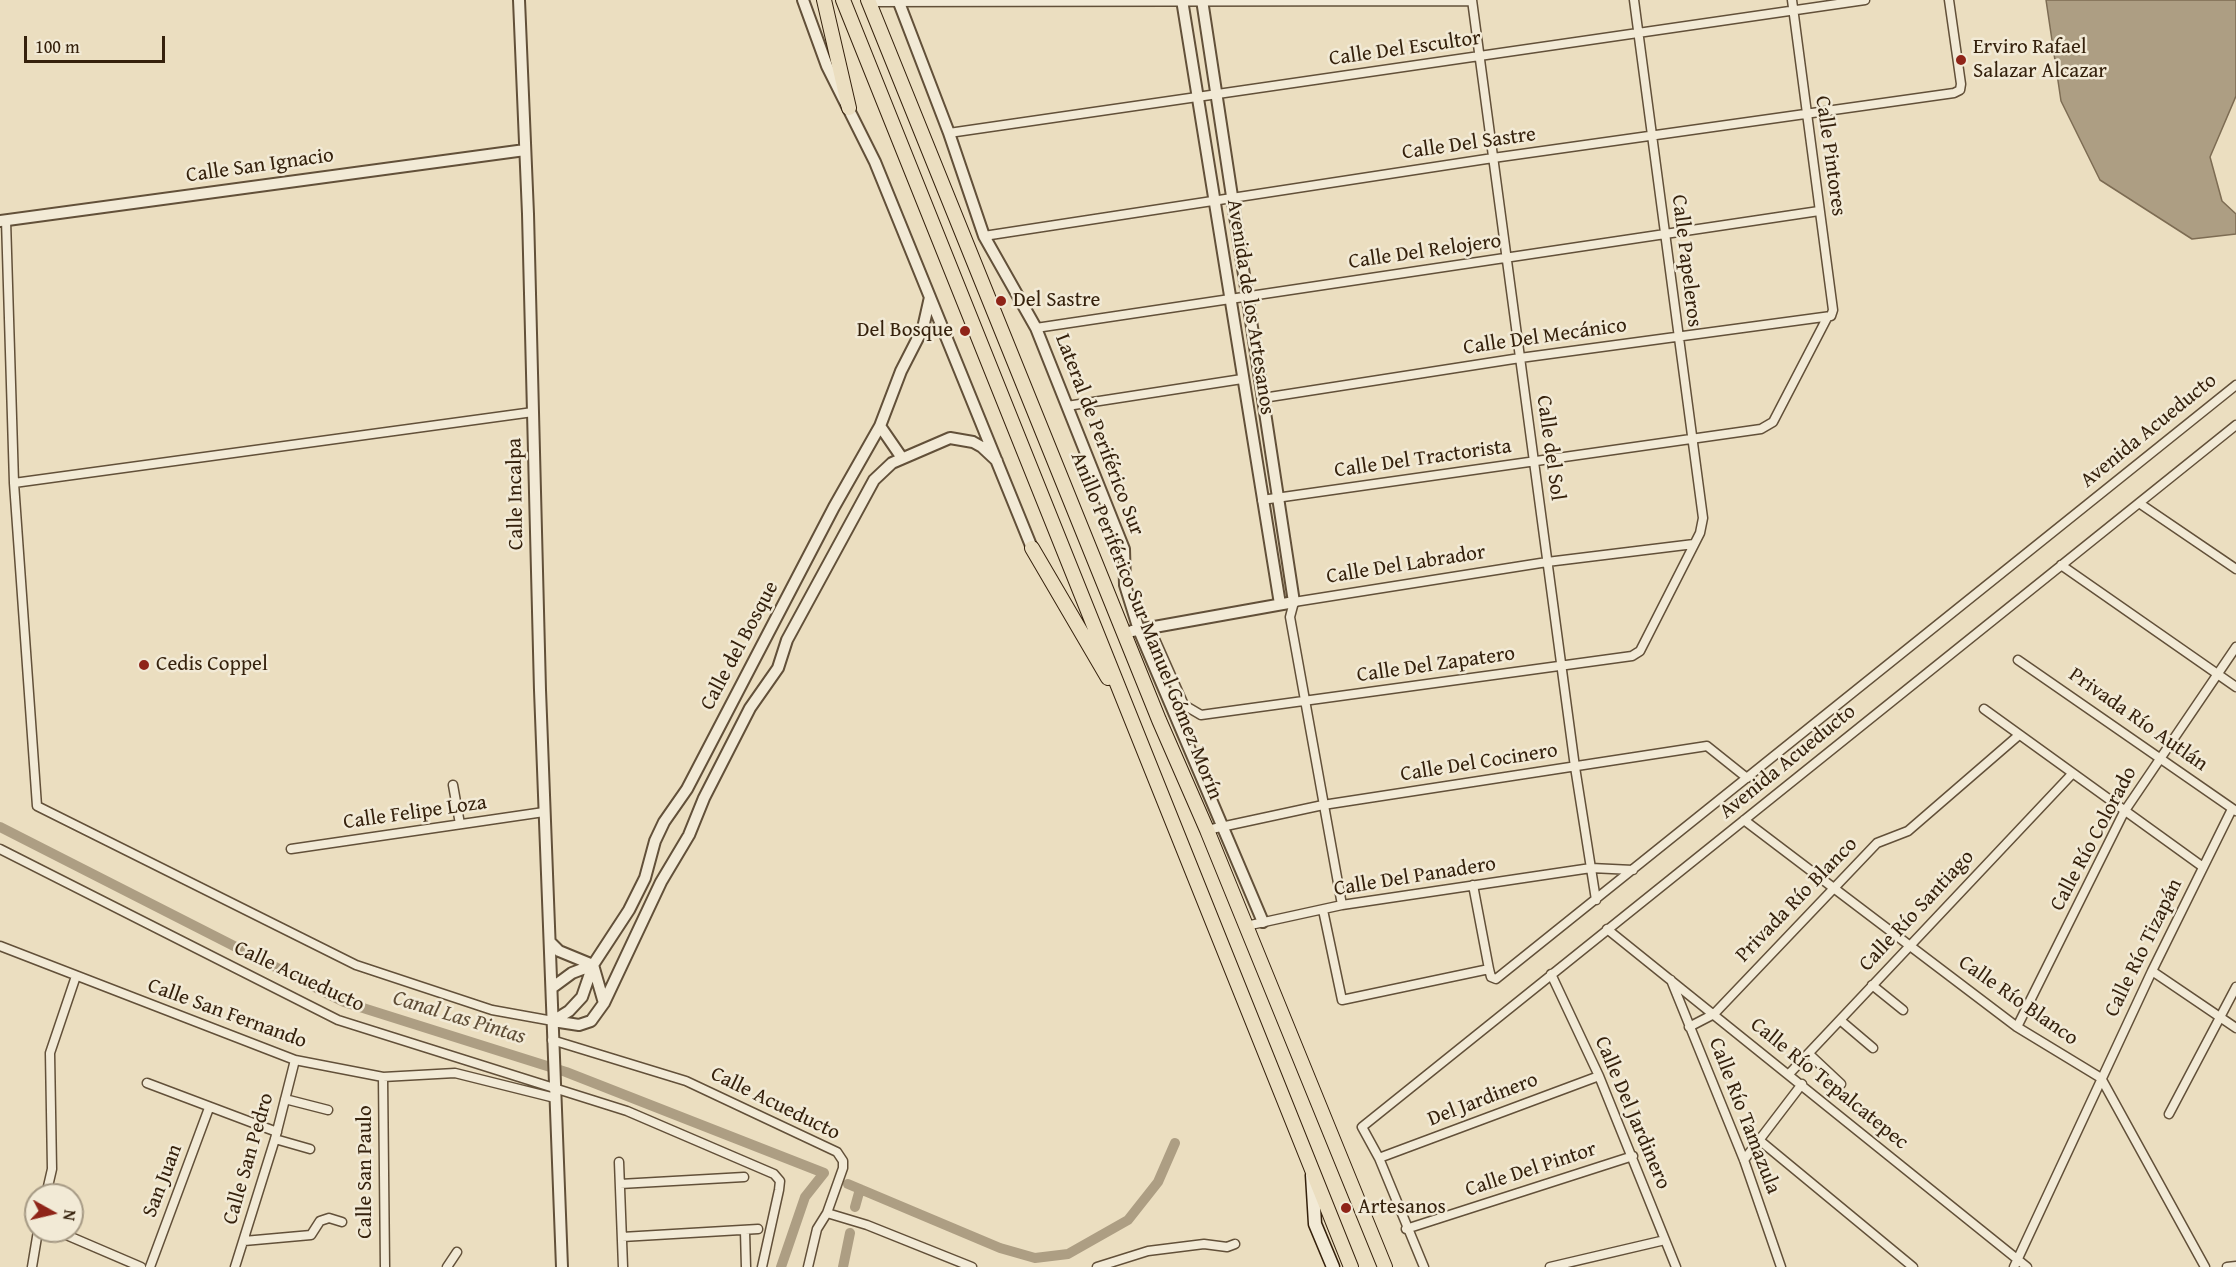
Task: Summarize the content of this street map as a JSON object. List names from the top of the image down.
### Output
{
  "streets": {
    "highway": ["Anillo Periférico Sur Manuel Gómez Morín"],
    "street": [
      "Calle Del Escultor",
      "Calle Del Sastre",
      "Calle Pintores",
      "Calle San Ignacio",
      "Calle Del Relojero",
      "Calle Papeleros",
      "Avenida de los Artesanos",
      "Calle Del Mecánico",
      "Avenida Acueducto",
      "Lateral de Periférico Sur",
      "Calle del Sol",
      "Calle Del Tractorista",
      "Calle Incalpa",
      "Calle Del Labrador",
      "Calle del Bosque",
      "Calle Del Zapatero",
      "Privada Río Autlán",
      "Calle Del Cocinero",
      "Calle Felipe Loza",
      "Calle Río Colorado",
      "Calle Del Panadero",
      "Privada Río Blanco",
      "Calle Río Santiago",
      "Calle Río Tizapán",
      "Calle Acueducto",
      "Calle Río Blanco",
      "Calle San Fernando",
      "Calle Río Tepalcatepec",
      "Del Jardinero",
      "Calle Del Jardinero",
      "Calle Río Tamazula",
      "Calle San Pedro",
      "Calle Del Pintor",
      "Calle San Paulo",
      "San Juan"
    ]
  },
  "crossings": [
    ["Calle Del Escultor", "Calle Pintores"],
    ["Calle Del Escultor", "Calle Papeleros"],
    ["Calle Del Escultor", "Avenida de los Artesanos"],
    ["Calle Del Escultor", "Lateral de Periférico Sur"],
    ["Calle Del Escultor", "Calle del Sol"],
    ["Calle Del Sastre", "Calle Pintores"],
    ["Calle Del Sastre", "Calle Papeleros"],
    ["Calle Del Sastre", "Avenida de los Artesanos"],
    ["Calle Del Sastre", "Lateral de Periférico Sur"],
    ["Calle Del Sastre", "Calle del Sol"],
    ["Calle Pintores", "Calle Del Relojero"],
    ["Calle Pintores", "Calle Del Mecánico"],
    ["Calle Pintores", "Calle Del Tractorista"],
    ["Calle San Ignacio", "Calle Incalpa"],
    ["Calle Del Relojero", "Calle Papeleros"],
    ["Calle Del Relojero", "Avenida de los Artesanos"],
    ["Calle Del Relojero", "Lateral de Periférico Sur"],
    ["Calle Del Relojero", "Calle del Sol"],
    ["Calle Papeleros", "Calle Del Mecánico"],
    ["Calle Papeleros", "Calle Del Tractorista"],
    ["Calle Papeleros", "Calle Del Zapatero"],
    ["Avenida de los Artesanos", "Calle Del Mecánico"],
    ["Avenida de los Artesanos", "Calle Del Tractorista"],
    ["Avenida de los Artesanos", "Calle Del Labrador"],
    ["Avenida de los Artesanos", "Calle Del Zapatero"],
    ["Avenida de los Artesanos", "Calle Del Cocinero"],
    ["Avenida de los Artesanos", "Calle Del Panadero"],
    ["Calle Del Mecánico", "Calle del Sol"],
    ["Avenida Acueducto", "Calle del Sol"],
    ["Avenida Acueducto", "Calle Del Cocinero"],
    ["Avenida Acueducto", "Calle Del Panadero"],
    ["Avenida Acueducto", "Calle Río Blanco"],
    ["Avenida Acueducto", "Calle Río Tepalcatepec"],
    ["Avenida Acueducto", "Del Jardinero"],
    ["Avenida Acueducto", "Calle Del Jardinero"],
    ["Lateral de Periférico Sur", "Calle Del Labrador"],
    ["Lateral de Periférico Sur", "Anillo Periférico Sur Manuel Gómez Morín"],
    ["Lateral de Periférico Sur", "Calle Del Zapatero"],
    ["Lateral de Periférico Sur", "Calle Del Cocinero"],
    ["Lateral de Periférico Sur", "Calle Del Panadero"],
    ["Calle del Sol", "Calle Del Tractorista"],
    ["Calle del Sol", "Calle Del Labrador"],
    ["Calle del Sol", "Calle Del Zapatero"],
    ["Calle del Sol", "Calle Del Cocinero"],
    ["Calle del Sol", "Calle Del Panadero"],
    ["Calle Incalpa", "Calle del Bosque"],
    ["Calle Incalpa", "Calle Felipe Loza"],
    ["Calle Del Labrador", "Anillo Periférico Sur Manuel Gómez Morín"],
    ["Calle Del Labrador", "Calle Del Zapatero"],
    ["Anillo Periférico Sur Manuel Gómez Morín", "Calle Del Zapatero"],
    ["Anillo Periférico Sur Manuel Gómez Morín", "Calle Del Cocinero"],
    ["Anillo Periférico Sur Manuel Gómez Morín", "Calle Del Panadero"],
    ["Privada Río Autlán", "Calle Río Colorado"],
    ["Privada Río Autlán", "Calle Río Tizapán"],
    ["Calle Río Colorado", "Calle Río Blanco"],
    ["Privada Río Blanco", "Calle Río Blanco"],
    ["Privada Río Blanco", "Calle Río Tepalcatepec"],
    ["Privada Río Blanco", "Calle Río Tamazula"],
    ["Calle Río Santiago", "Calle Río Blanco"],
    ["Calle Río Santiago", "Calle Río Tepalcatepec"],
    ["Calle Río Tizapán", "Calle Río Blanco"],
    ["Calle Río Tizapán", "Calle Río Tepalcatepec"],
    ["Calle Acueducto", "Calle San Fernando"],
    ["Calle San Fernando", "Calle San Pedro"],
    ["Calle San Fernando", "Calle San Paulo"],
    ["Calle Río Tepalcatepec", "Calle Río Tamazula"],
    ["Del Jardinero", "Calle Del Jardinero"],
    ["Calle Del Jardinero", "Calle Del Pintor"]
  ],
  "water": ["Canal Las Pintas"],
  "places": [
    "Erviro Rafael Salazar Alcazar",
    "Del Sastre",
    "Del Bosque",
    "Cedis Coppel",
    "Artesanos"
  ],
  "scale_bar": "100 m",
  "north": "right"
}
